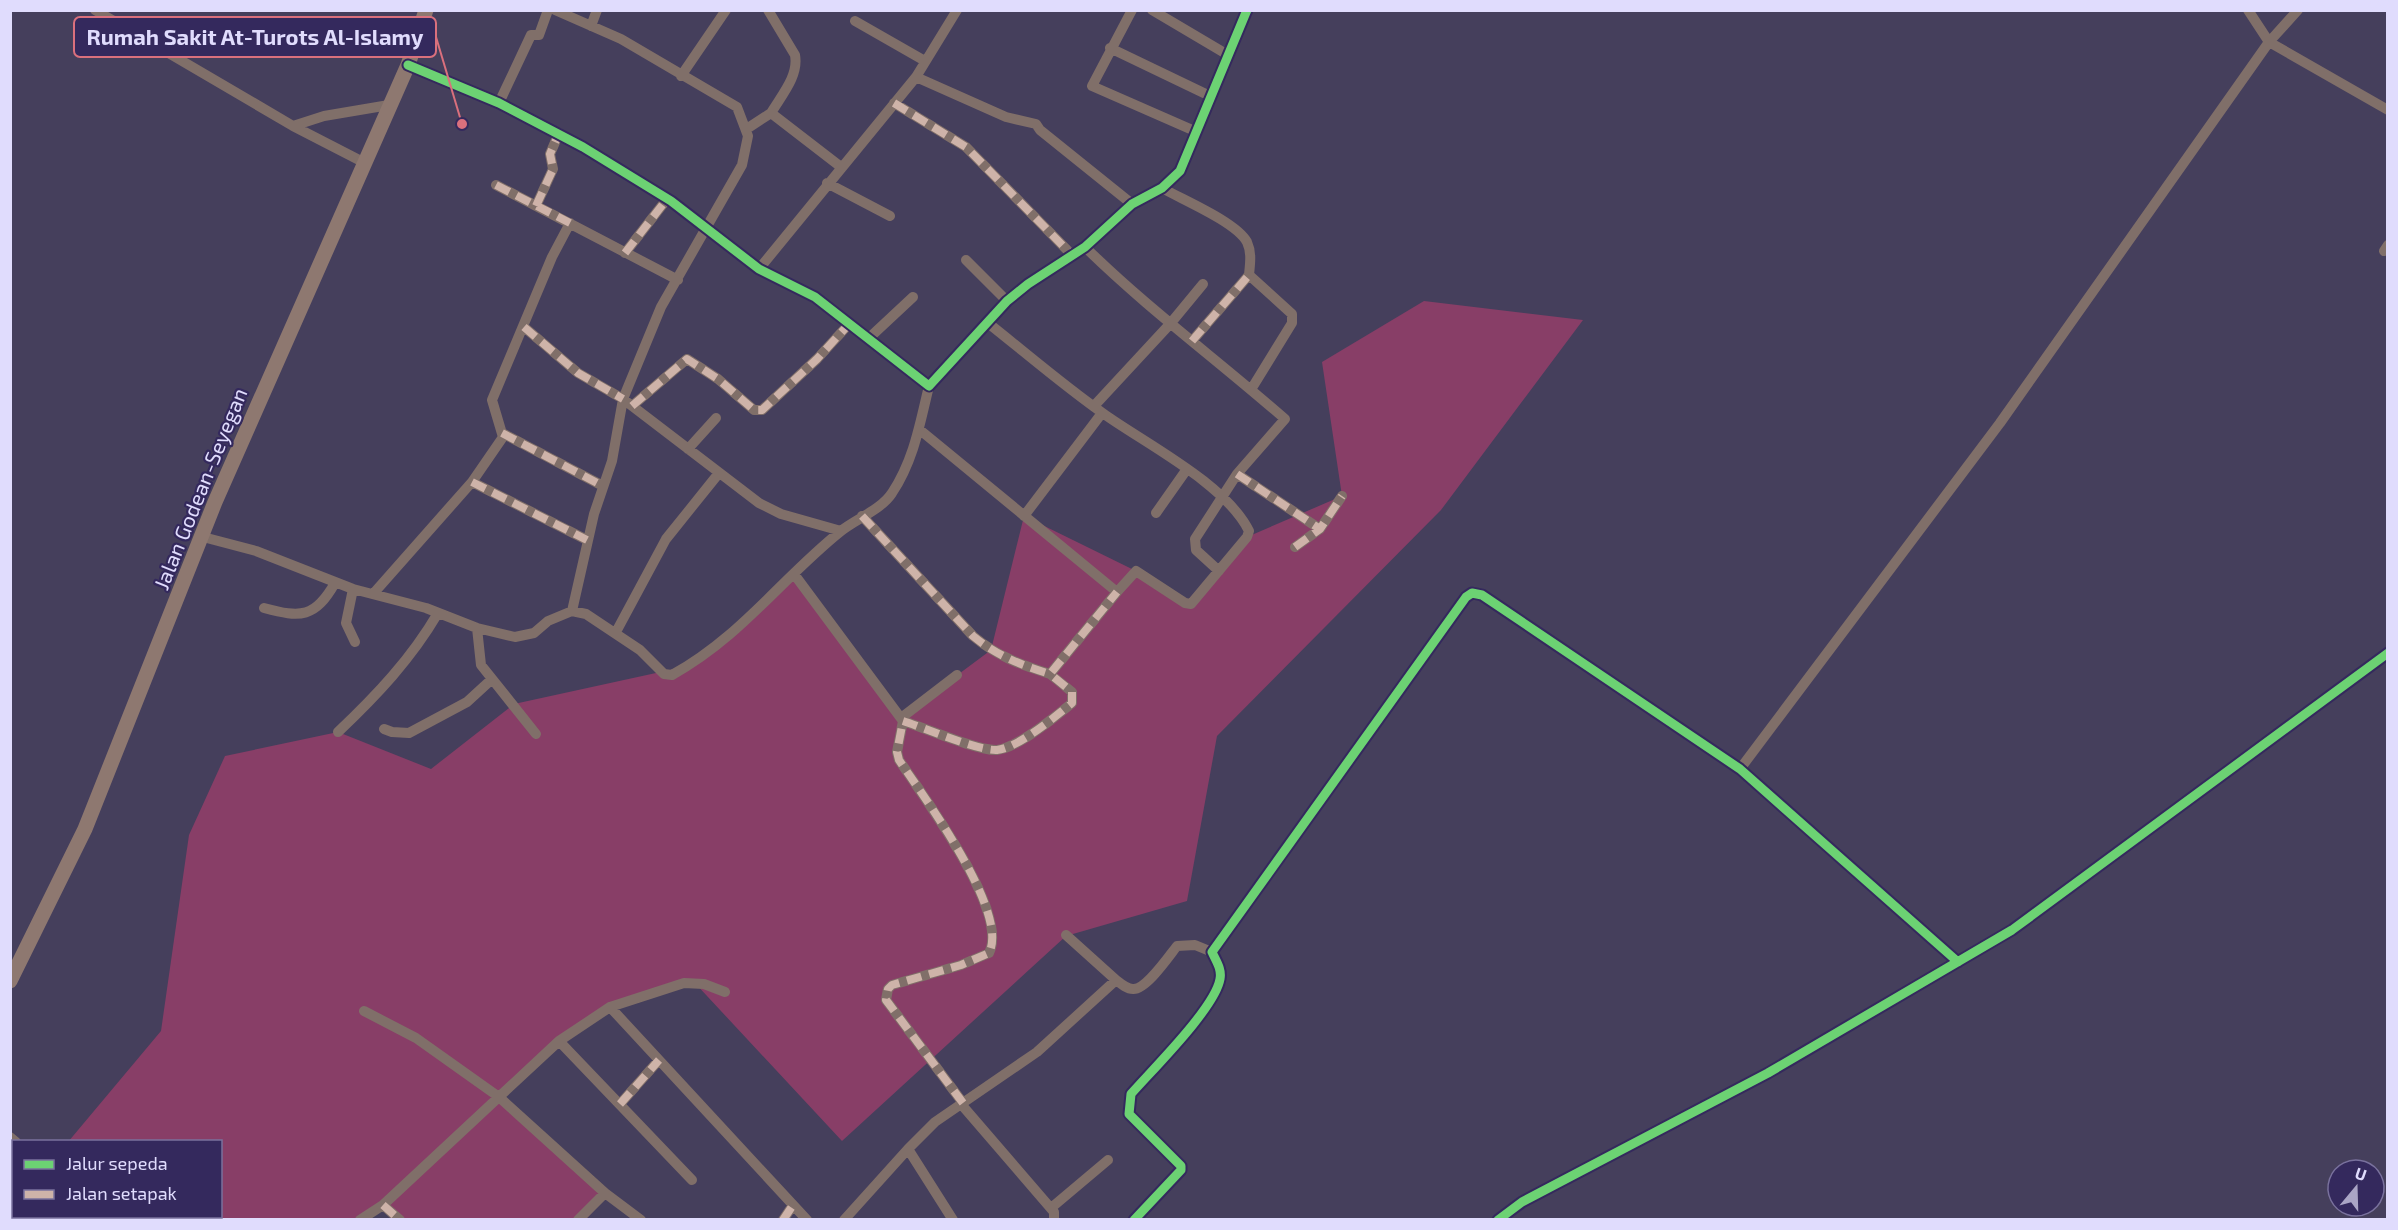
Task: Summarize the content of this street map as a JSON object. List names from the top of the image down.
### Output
{
  "streets": {
    "main road": ["Jalan Godean-Seyegan"]
  },
  "places": ["Rumah Sakit At-Turots Al-Islamy"],
  "legend": ["Jalur sepeda", "Jalan setapak"],
  "north": "top"
}
